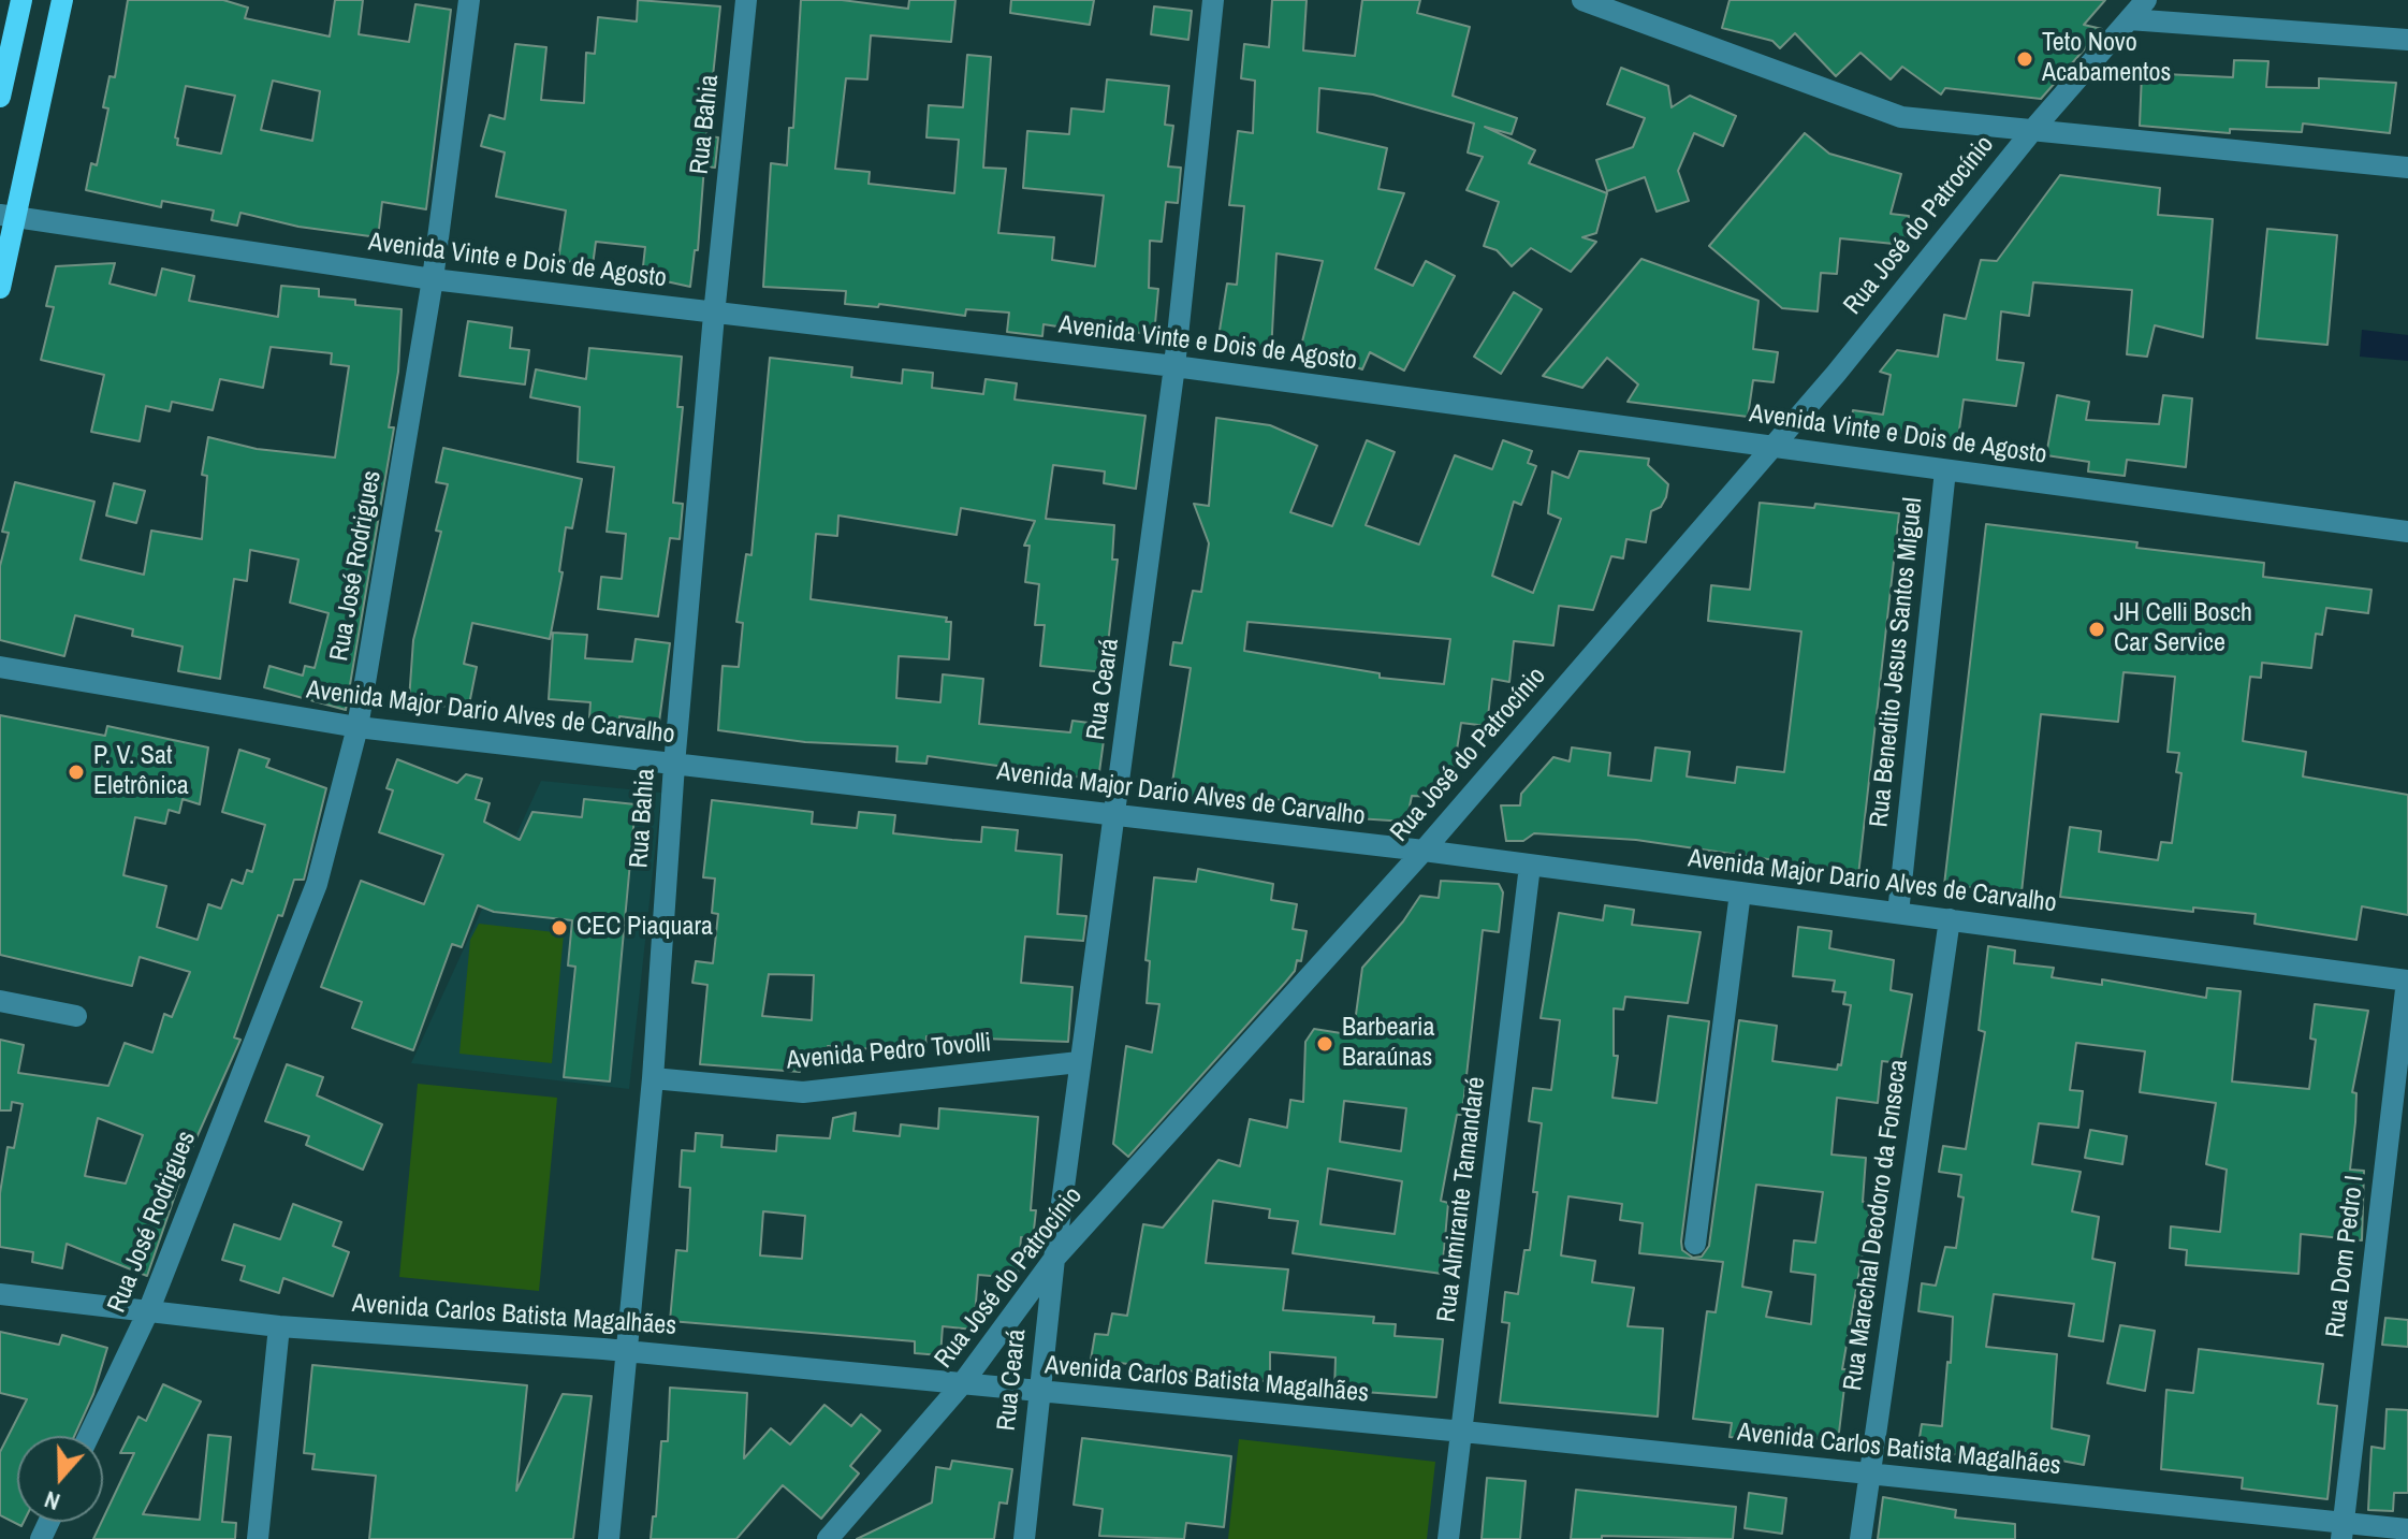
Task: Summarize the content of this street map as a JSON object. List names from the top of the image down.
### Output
{
  "streets": {
    "street": [
      "Rua Bahia",
      "Rua José do Patrocínio",
      "Avenida Vinte e Dois de Agosto",
      "Rua José Rodrigues",
      "Rua Benedito Jesus Santos Miguel",
      "Rua Ceará",
      "Avenida Major Dario Alves de Carvalho",
      "Avenida Pedro Tovolli",
      "Rua Almirante Tamandaré",
      "Rua Marechal Deodoro da Fonseca",
      "Rua Dom Pedro I",
      "Avenida Carlos Batista Magalhães"
    ]
  },
  "crossings": [
    ["Rua Bahia", "Avenida Vinte e Dois de Agosto"],
    ["Rua Bahia", "Avenida Major Dario Alves de Carvalho"],
    ["Rua Bahia", "Avenida Pedro Tovolli"],
    ["Rua Bahia", "Avenida Carlos Batista Magalhães"],
    ["Rua José do Patrocínio", "Avenida Vinte e Dois de Agosto"],
    ["Rua José do Patrocínio", "Rua Ceará"],
    ["Rua José do Patrocínio", "Avenida Major Dario Alves de Carvalho"],
    ["Rua José do Patrocínio", "Avenida Carlos Batista Magalhães"],
    ["Avenida Vinte e Dois de Agosto", "Rua José Rodrigues"],
    ["Avenida Vinte e Dois de Agosto", "Rua Benedito Jesus Santos Miguel"],
    ["Avenida Vinte e Dois de Agosto", "Rua Ceará"],
    ["Rua José Rodrigues", "Avenida Major Dario Alves de Carvalho"],
    ["Rua José Rodrigues", "Avenida Carlos Batista Magalhães"],
    ["Rua Benedito Jesus Santos Miguel", "Avenida Major Dario Alves de Carvalho"],
    ["Rua Ceará", "Avenida Major Dario Alves de Carvalho"],
    ["Rua Ceará", "Avenida Pedro Tovolli"],
    ["Rua Ceará", "Avenida Carlos Batista Magalhães"],
    ["Avenida Major Dario Alves de Carvalho", "Rua Almirante Tamandaré"],
    ["Avenida Major Dario Alves de Carvalho", "Rua Marechal Deodoro da Fonseca"],
    ["Avenida Major Dario Alves de Carvalho", "Rua Dom Pedro I"],
    ["Rua Almirante Tamandaré", "Avenida Carlos Batista Magalhães"],
    ["Rua Marechal Deodoro da Fonseca", "Avenida Carlos Batista Magalhães"],
    ["Rua Dom Pedro I", "Avenida Carlos Batista Magalhães"]
  ],
  "places": [
    "Teto Novo Acabamentos",
    "JH Celli Bosch Car Service",
    "P. V. Sat Eletrônica",
    "CEC Piaquara",
    "Barbearia Baraúnas"
  ],
  "north": "bottom"
}
